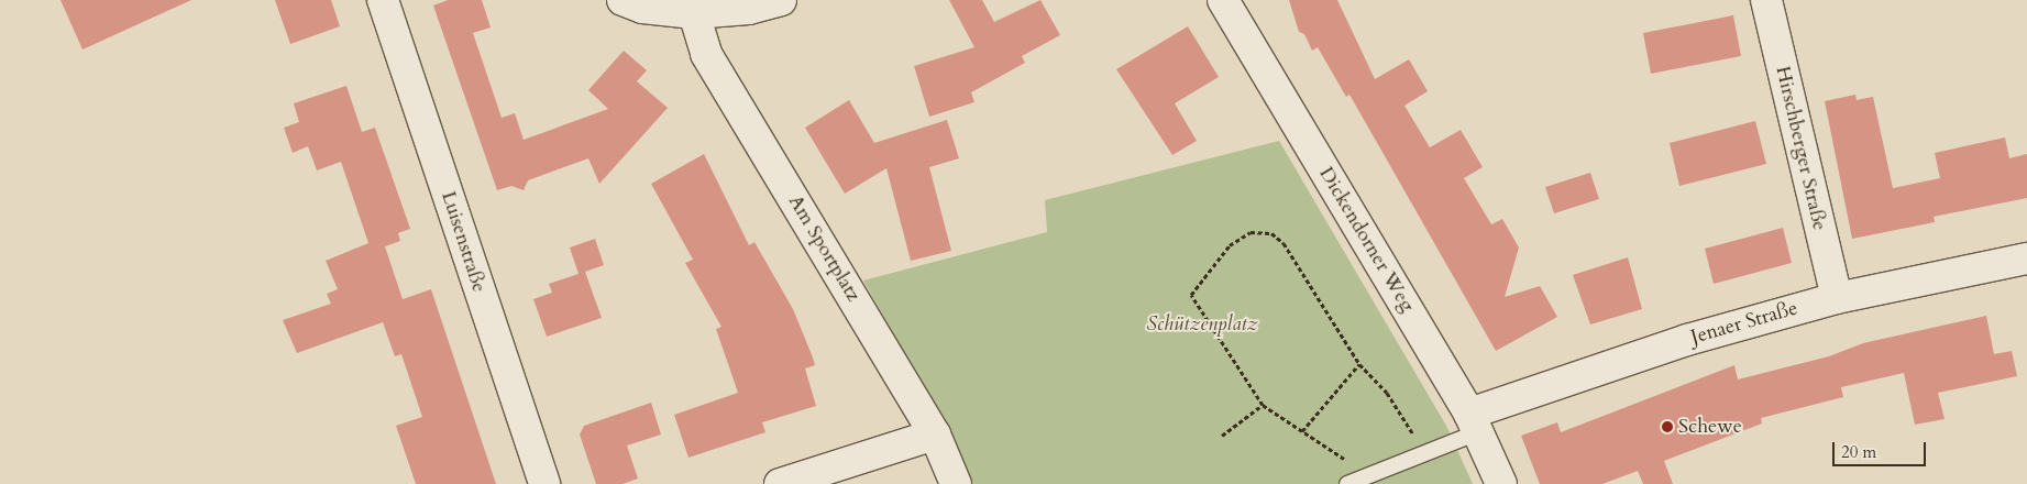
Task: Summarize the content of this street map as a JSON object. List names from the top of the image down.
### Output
{
  "streets": {
    "street": [
      "Hirschberger Straße",
      "Dickendorner Weg",
      "Luisenstraße",
      "Am Sportplatz",
      "Jenaer Straße"
    ]
  },
  "crossings": [
    ["Hirschberger Straße", "Jenaer Straße"],
    ["Dickendorner Weg", "Jenaer Straße"]
  ],
  "parks": ["Schützenplatz"],
  "places": ["Schewe"],
  "scale_bar": "20 m"
}
